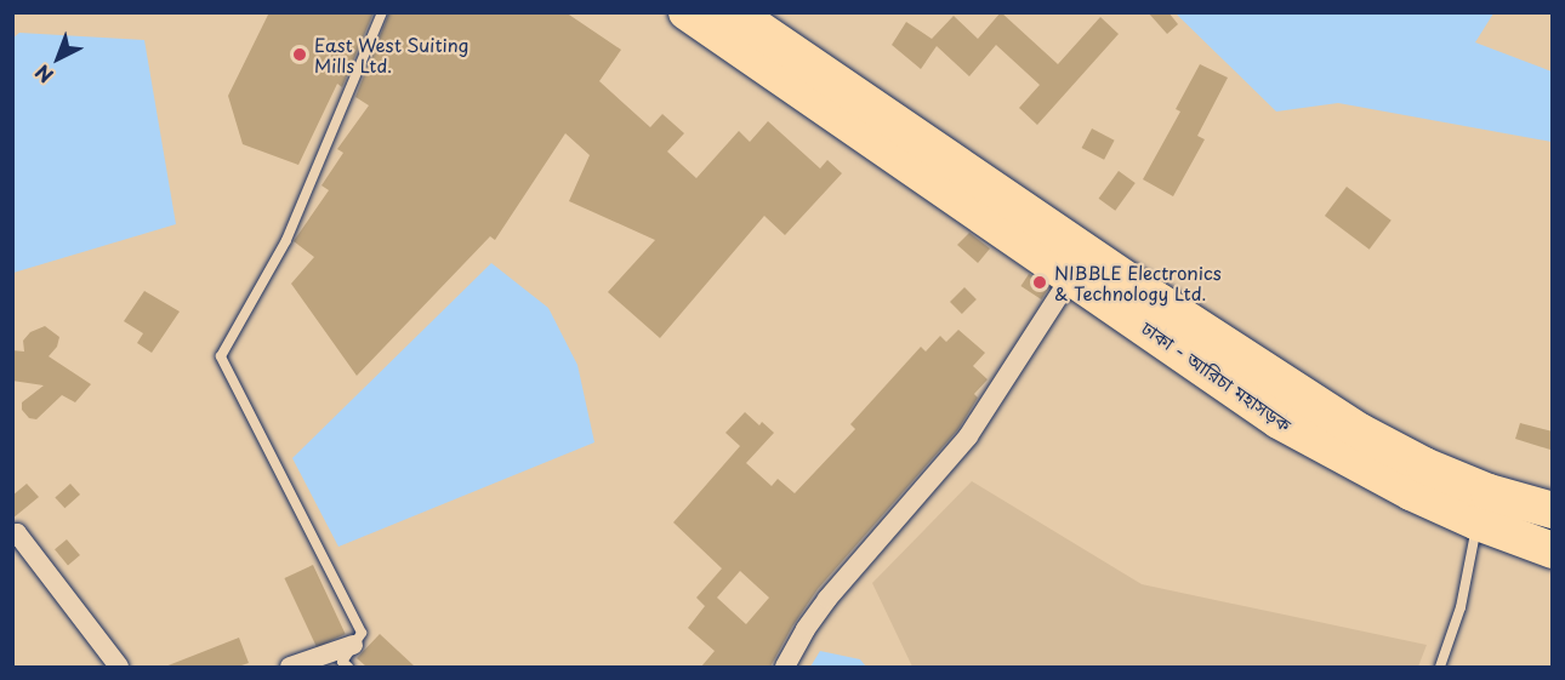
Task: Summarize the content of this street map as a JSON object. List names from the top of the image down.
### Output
{
  "streets": {
    "highway": ["ঢাকা - আরিচা মহাসড়ক"]
  },
  "places": ["East West Suiting Mills Ltd.", "NIBBLE Electronics & Technology Ltd."],
  "north": "bottom left"
}
